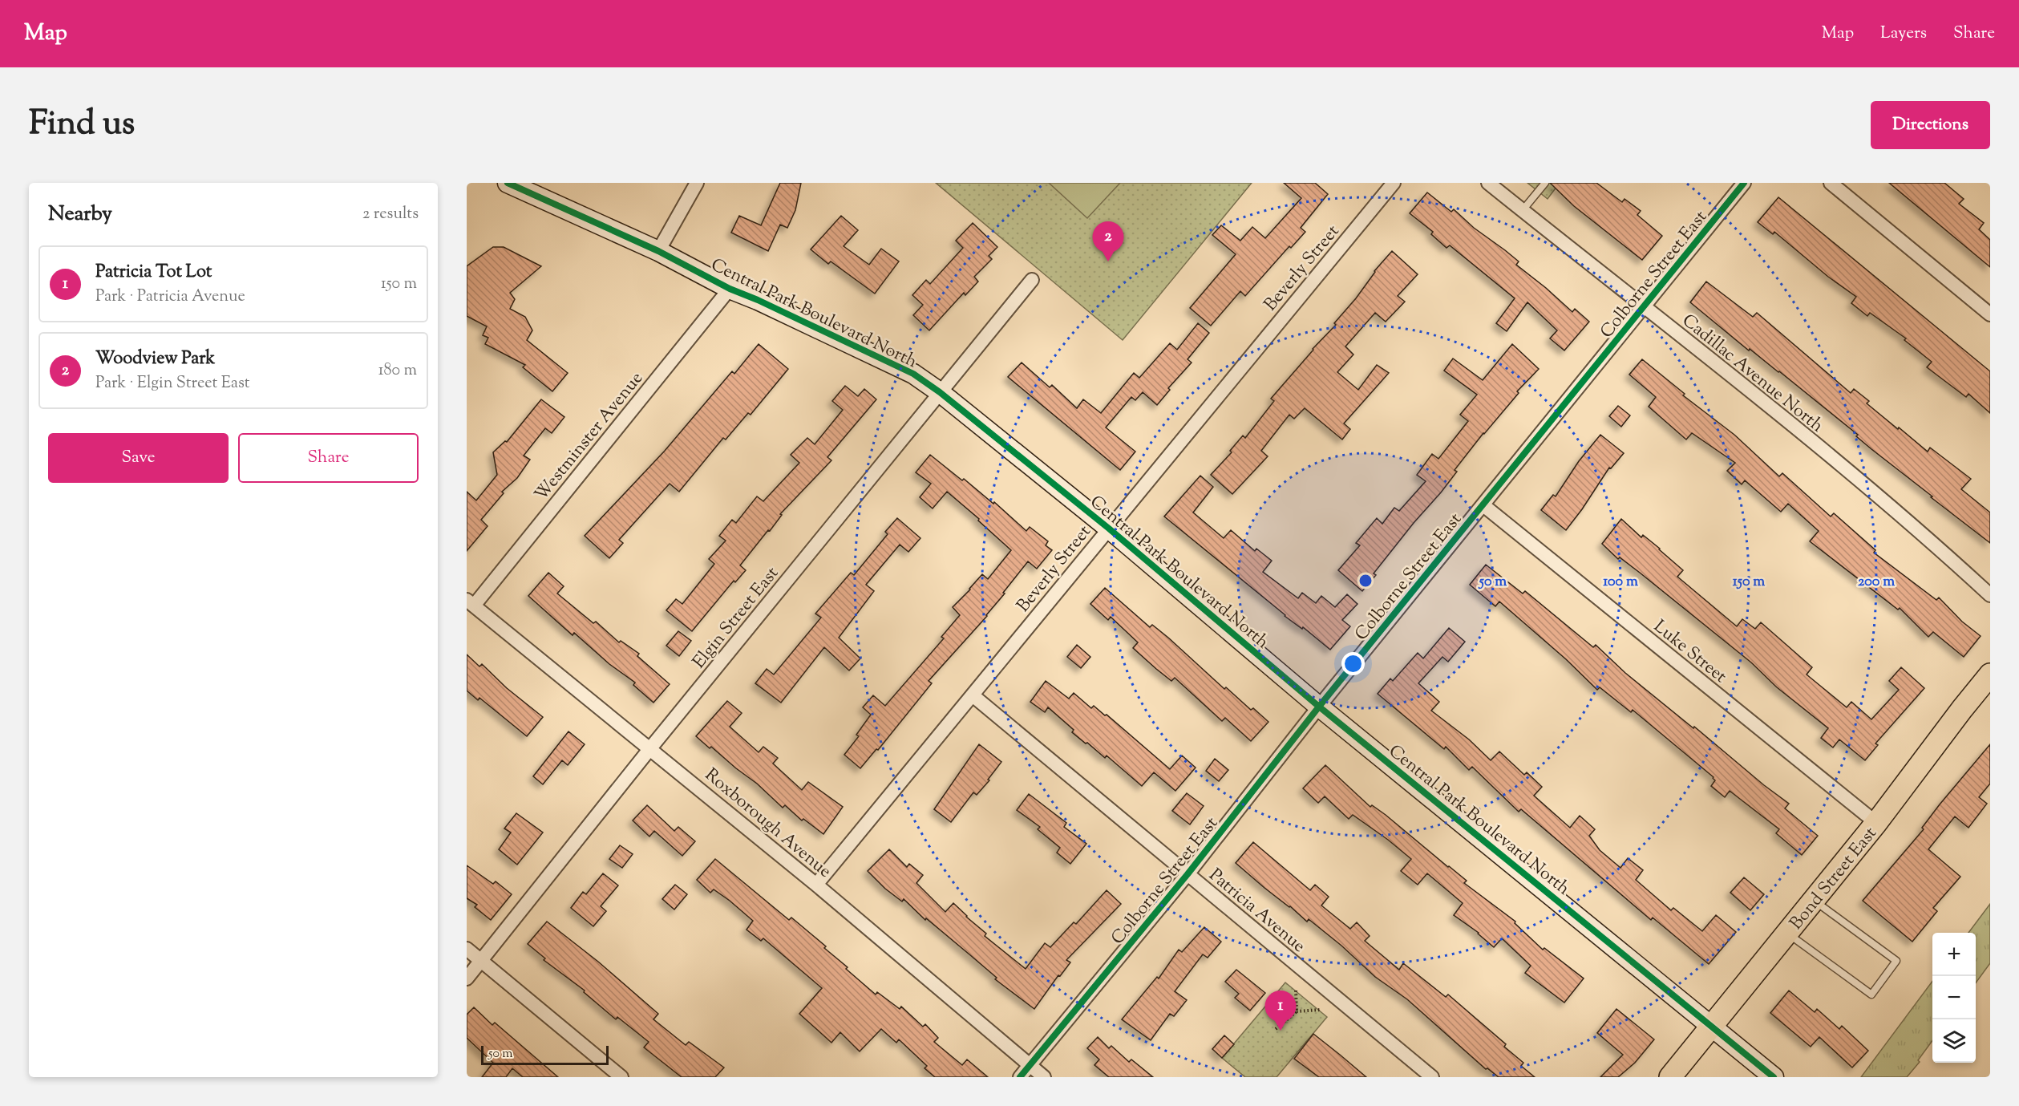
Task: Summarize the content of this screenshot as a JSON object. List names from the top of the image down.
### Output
{
  "streets": {
    "main road": ["Bond Street East"],
    "street": [
      "Beverly Street",
      "Colborne Street East",
      "Central Park Boulevard North",
      "Cadillac Avenue North",
      "Westminster Avenue",
      "Elgin Street East",
      "Luke Street",
      "Roxborough Avenue",
      "Patricia Avenue"
    ]
  },
  "crossings": [
    ["Beverly Street", "Central Park Boulevard North"],
    ["Beverly Street", "Roxborough Avenue"],
    ["Beverly Street", "Patricia Avenue"],
    ["Colborne Street East", "Central Park Boulevard North"],
    ["Colborne Street East", "Cadillac Avenue North"],
    ["Colborne Street East", "Luke Street"],
    ["Colborne Street East", "Roxborough Avenue"],
    ["Colborne Street East", "Patricia Avenue"],
    ["Central Park Boulevard North", "Westminster Avenue"],
    ["Central Park Boulevard North", "Elgin Street East"],
    ["Central Park Boulevard North", "Bond Street East"],
    ["Westminster Avenue", "Roxborough Avenue"],
    ["Elgin Street East", "Roxborough Avenue"],
    ["Luke Street", "Bond Street East"]
  ],
  "scale_bar": "50 m",
  "page": {
    "header": "Map",
    "nav": ["Map", "Layers", "Share"],
    "title": "Find us",
    "buttons": [
      "Directions",
      ["Save", "Share"]
    ],
    "heading": ["Nearby", "2 results"],
    "pins": ["2", "1"],
    "list": [
      {
        "mark": "1",
        "name": "Patricia Tot Lot",
        "note": "Park · Patricia Avenue",
        "value": "150 m"
      },
      {
        "mark": "2",
        "name": "Woodview Park",
        "note": "Park · Elgin Street East",
        "value": "180 m"
      }
    ],
    "map_buttons": ["+", "−"],
    "scale": "50 m"
  },
  "rings": [
    "50 m",
    "100 m",
    "150 m",
    "200 m"
  ]
}
